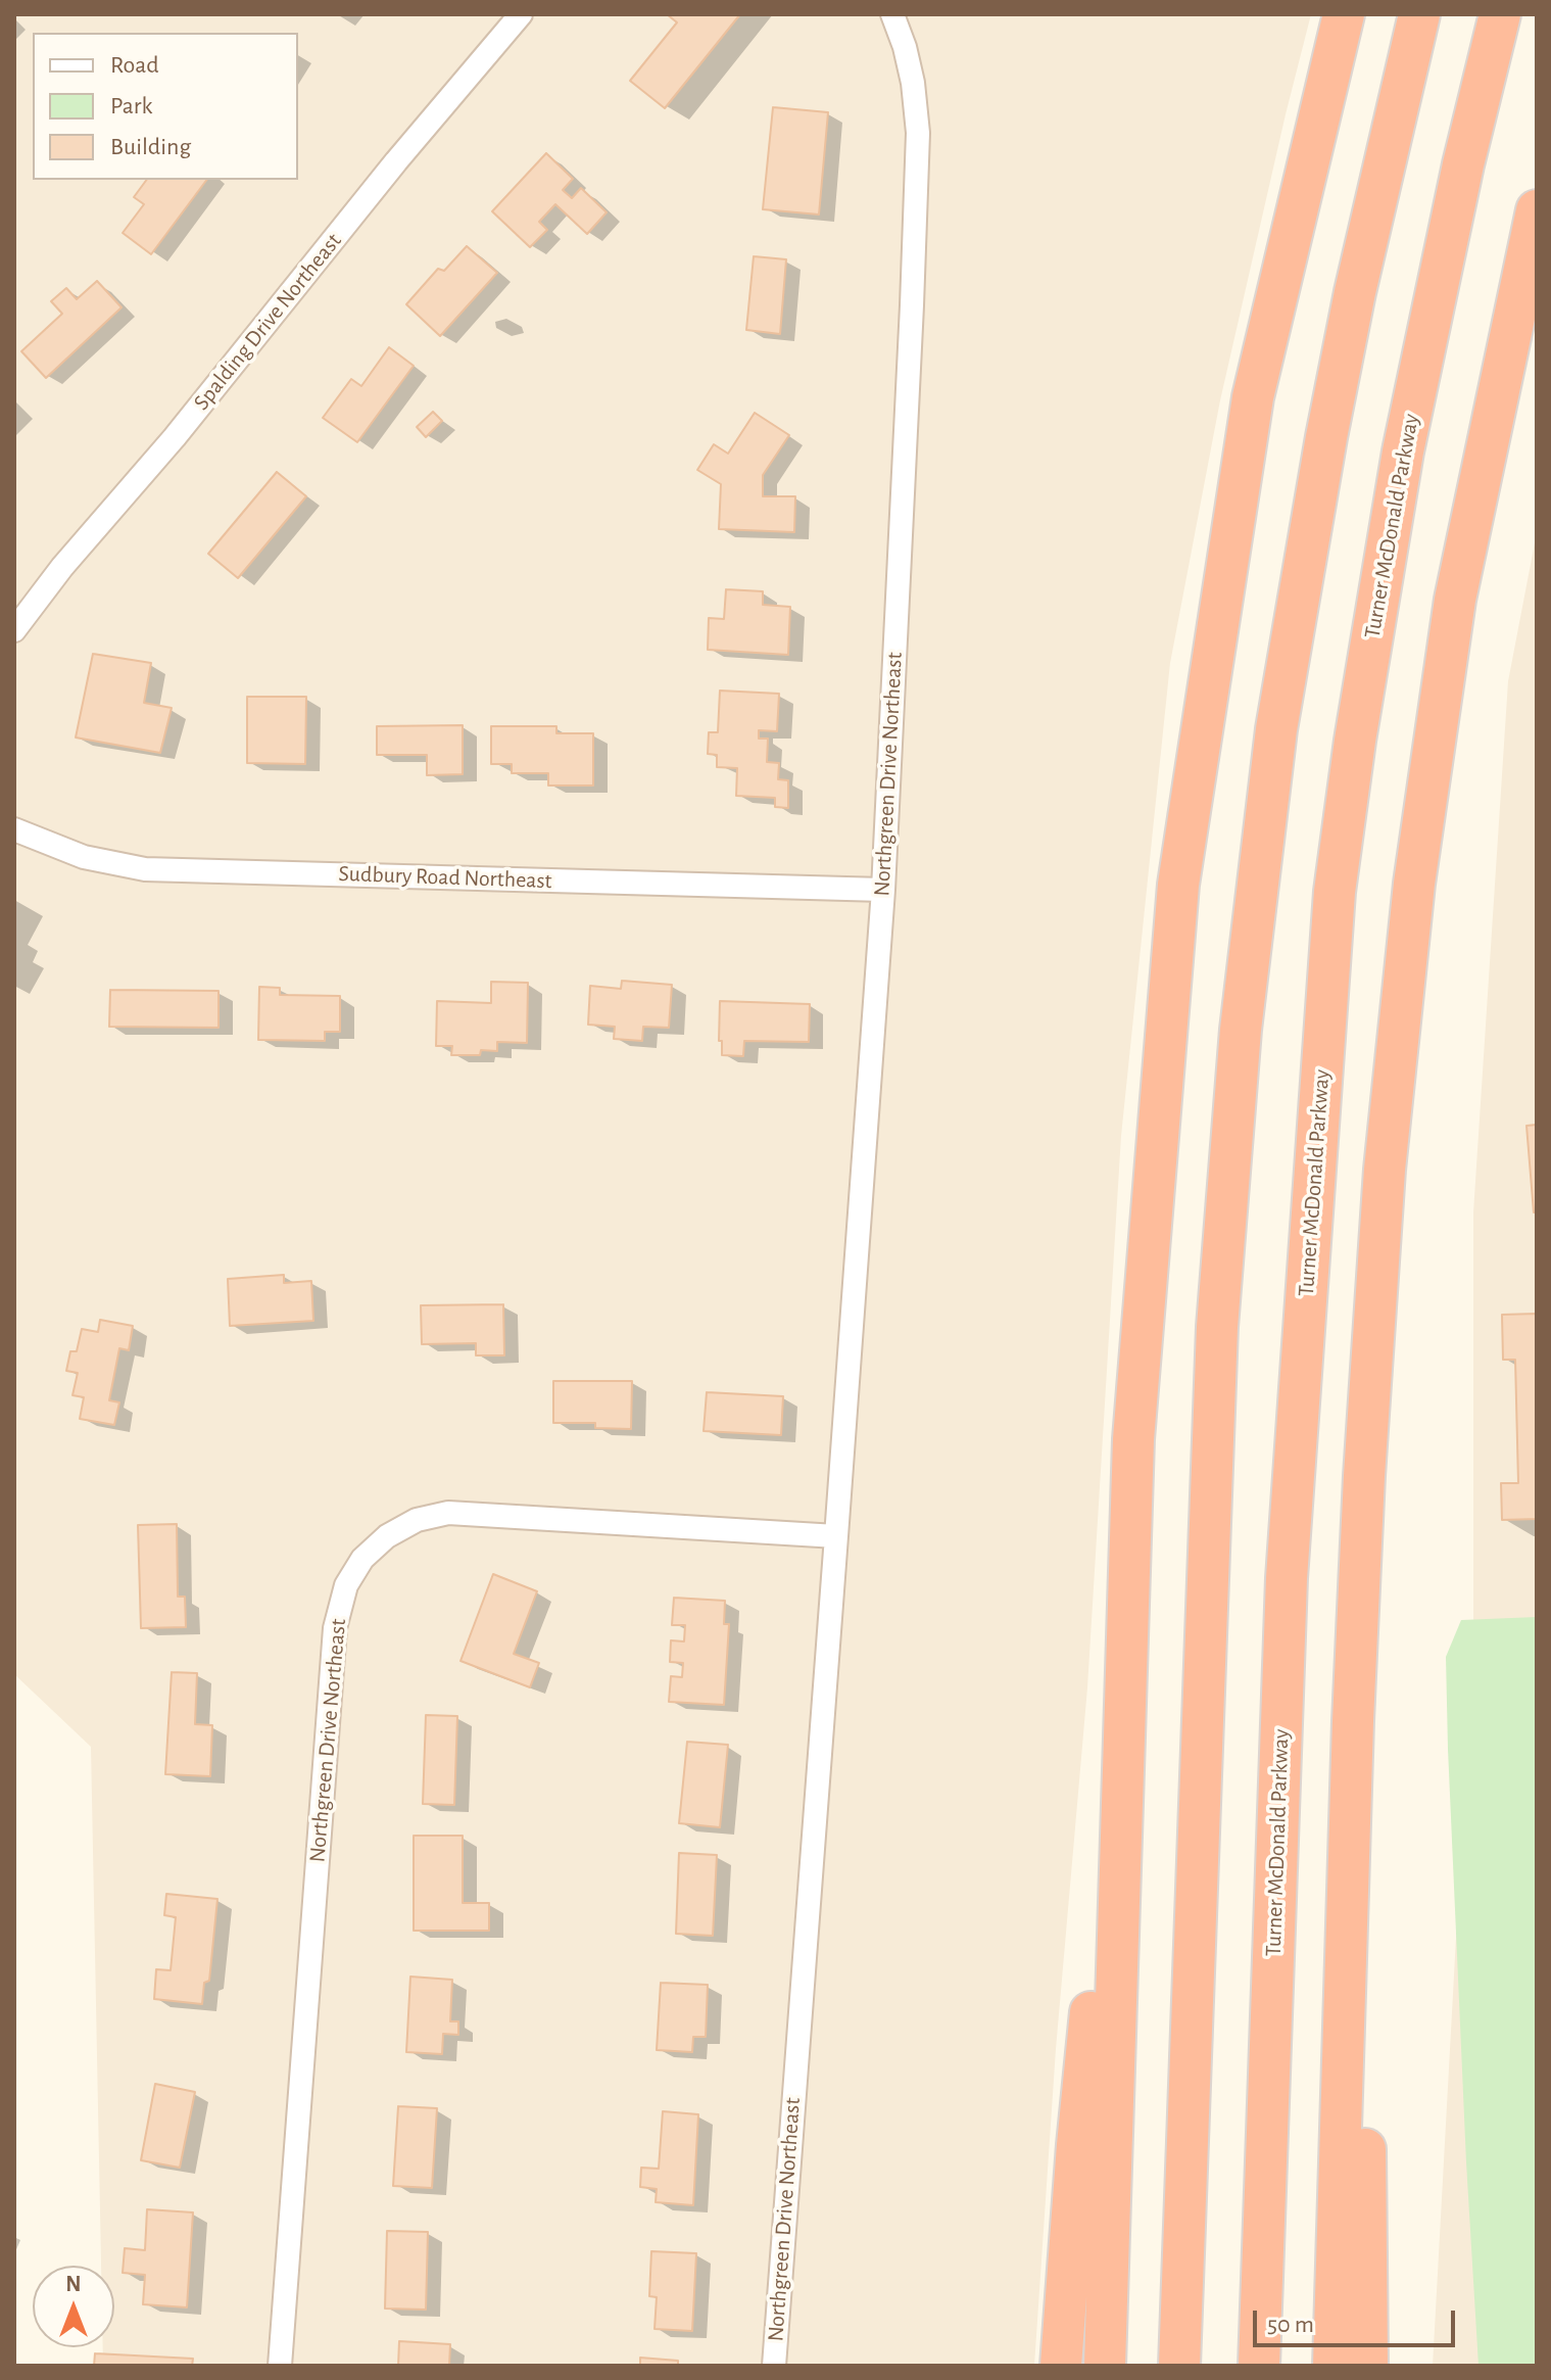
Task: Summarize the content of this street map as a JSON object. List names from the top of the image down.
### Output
{
  "streets": {
    "highway": ["Turner McDonald Parkway"],
    "street": ["Spalding Drive Northeast", "Northgreen Drive Northeast", "Sudbury Road Northeast"]
  },
  "crossings": [
    ["Northgreen Drive Northeast", "Sudbury Road Northeast"]
  ],
  "legend": ["Road", "Park", "Building"],
  "scale_bar": "50 m",
  "north": "top"
}
